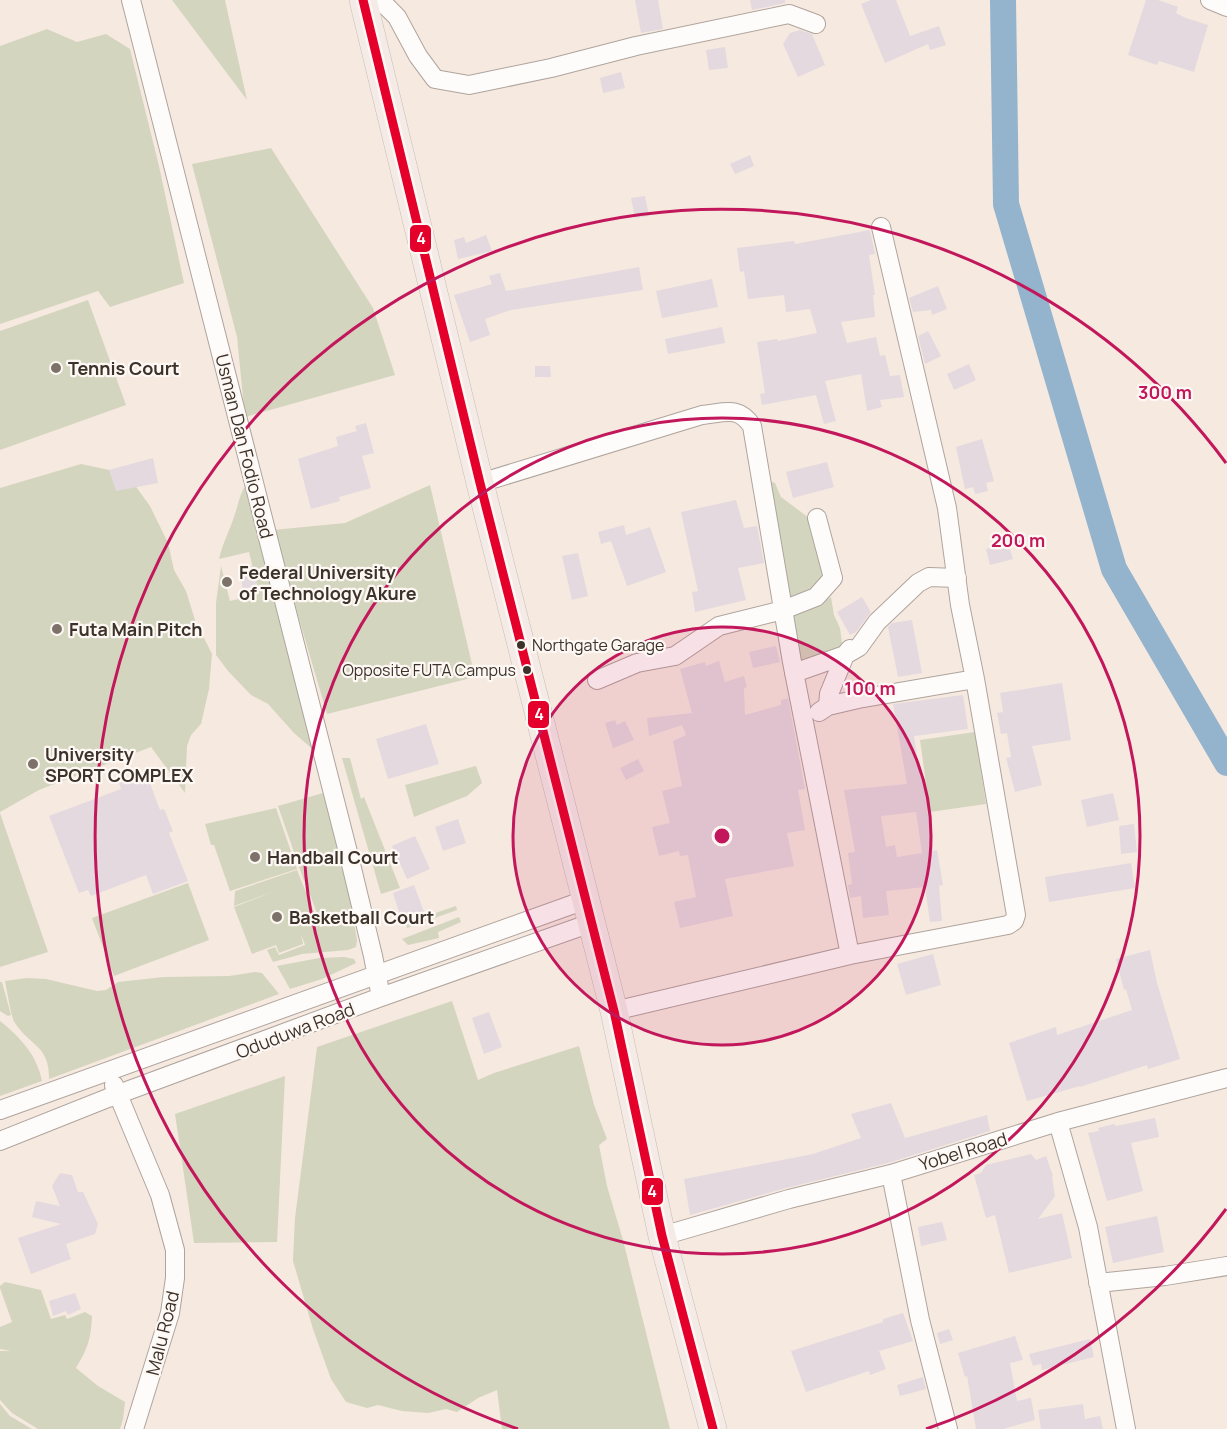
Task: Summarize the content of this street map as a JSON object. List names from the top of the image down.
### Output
{
  "streets": {
    "street": [
      "Usman Dan Fodio Road",
      "Oduduwa Road",
      "Yobel Road",
      "Malu Road"
    ]
  },
  "crossings": [
    ["Usman Dan Fodio Road", "Oduduwa Road"],
    ["Oduduwa Road", "Malu Road"]
  ],
  "places": [
    "Tennis Court",
    "Federal University of Technology Akure",
    "Futa Main Pitch",
    "Northgate Garage",
    "Opposite FUTA Campus",
    "University SPORT COMPLEX",
    "Handball Court",
    "Basketball Court"
  ],
  "lines": ["transit line 4"],
  "rings": ["300 m", "200 m", "100 m"]
}
